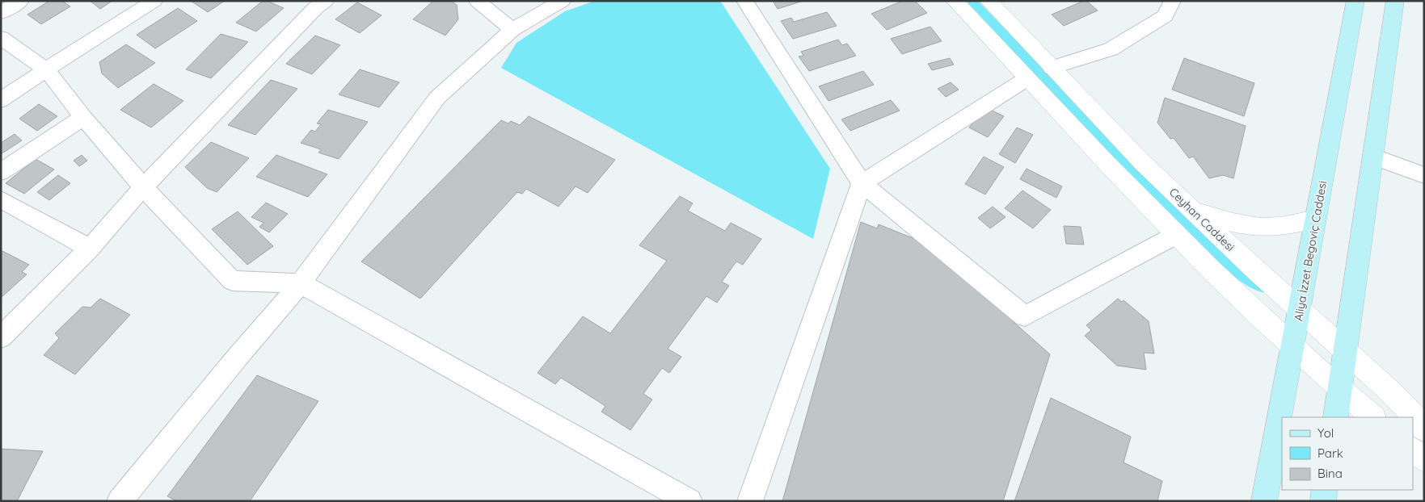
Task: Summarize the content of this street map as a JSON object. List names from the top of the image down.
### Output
{
  "streets": {
    "main road": ["Aliya İzzet Begoviç Caddesi"],
    "street": ["Ceyhan Caddesi"]
  },
  "crossings": [
    ["Ceyhan Caddesi", "Aliya İzzet Begoviç Caddesi"]
  ],
  "legend": ["Yol", "Park", "Bina"]
}
